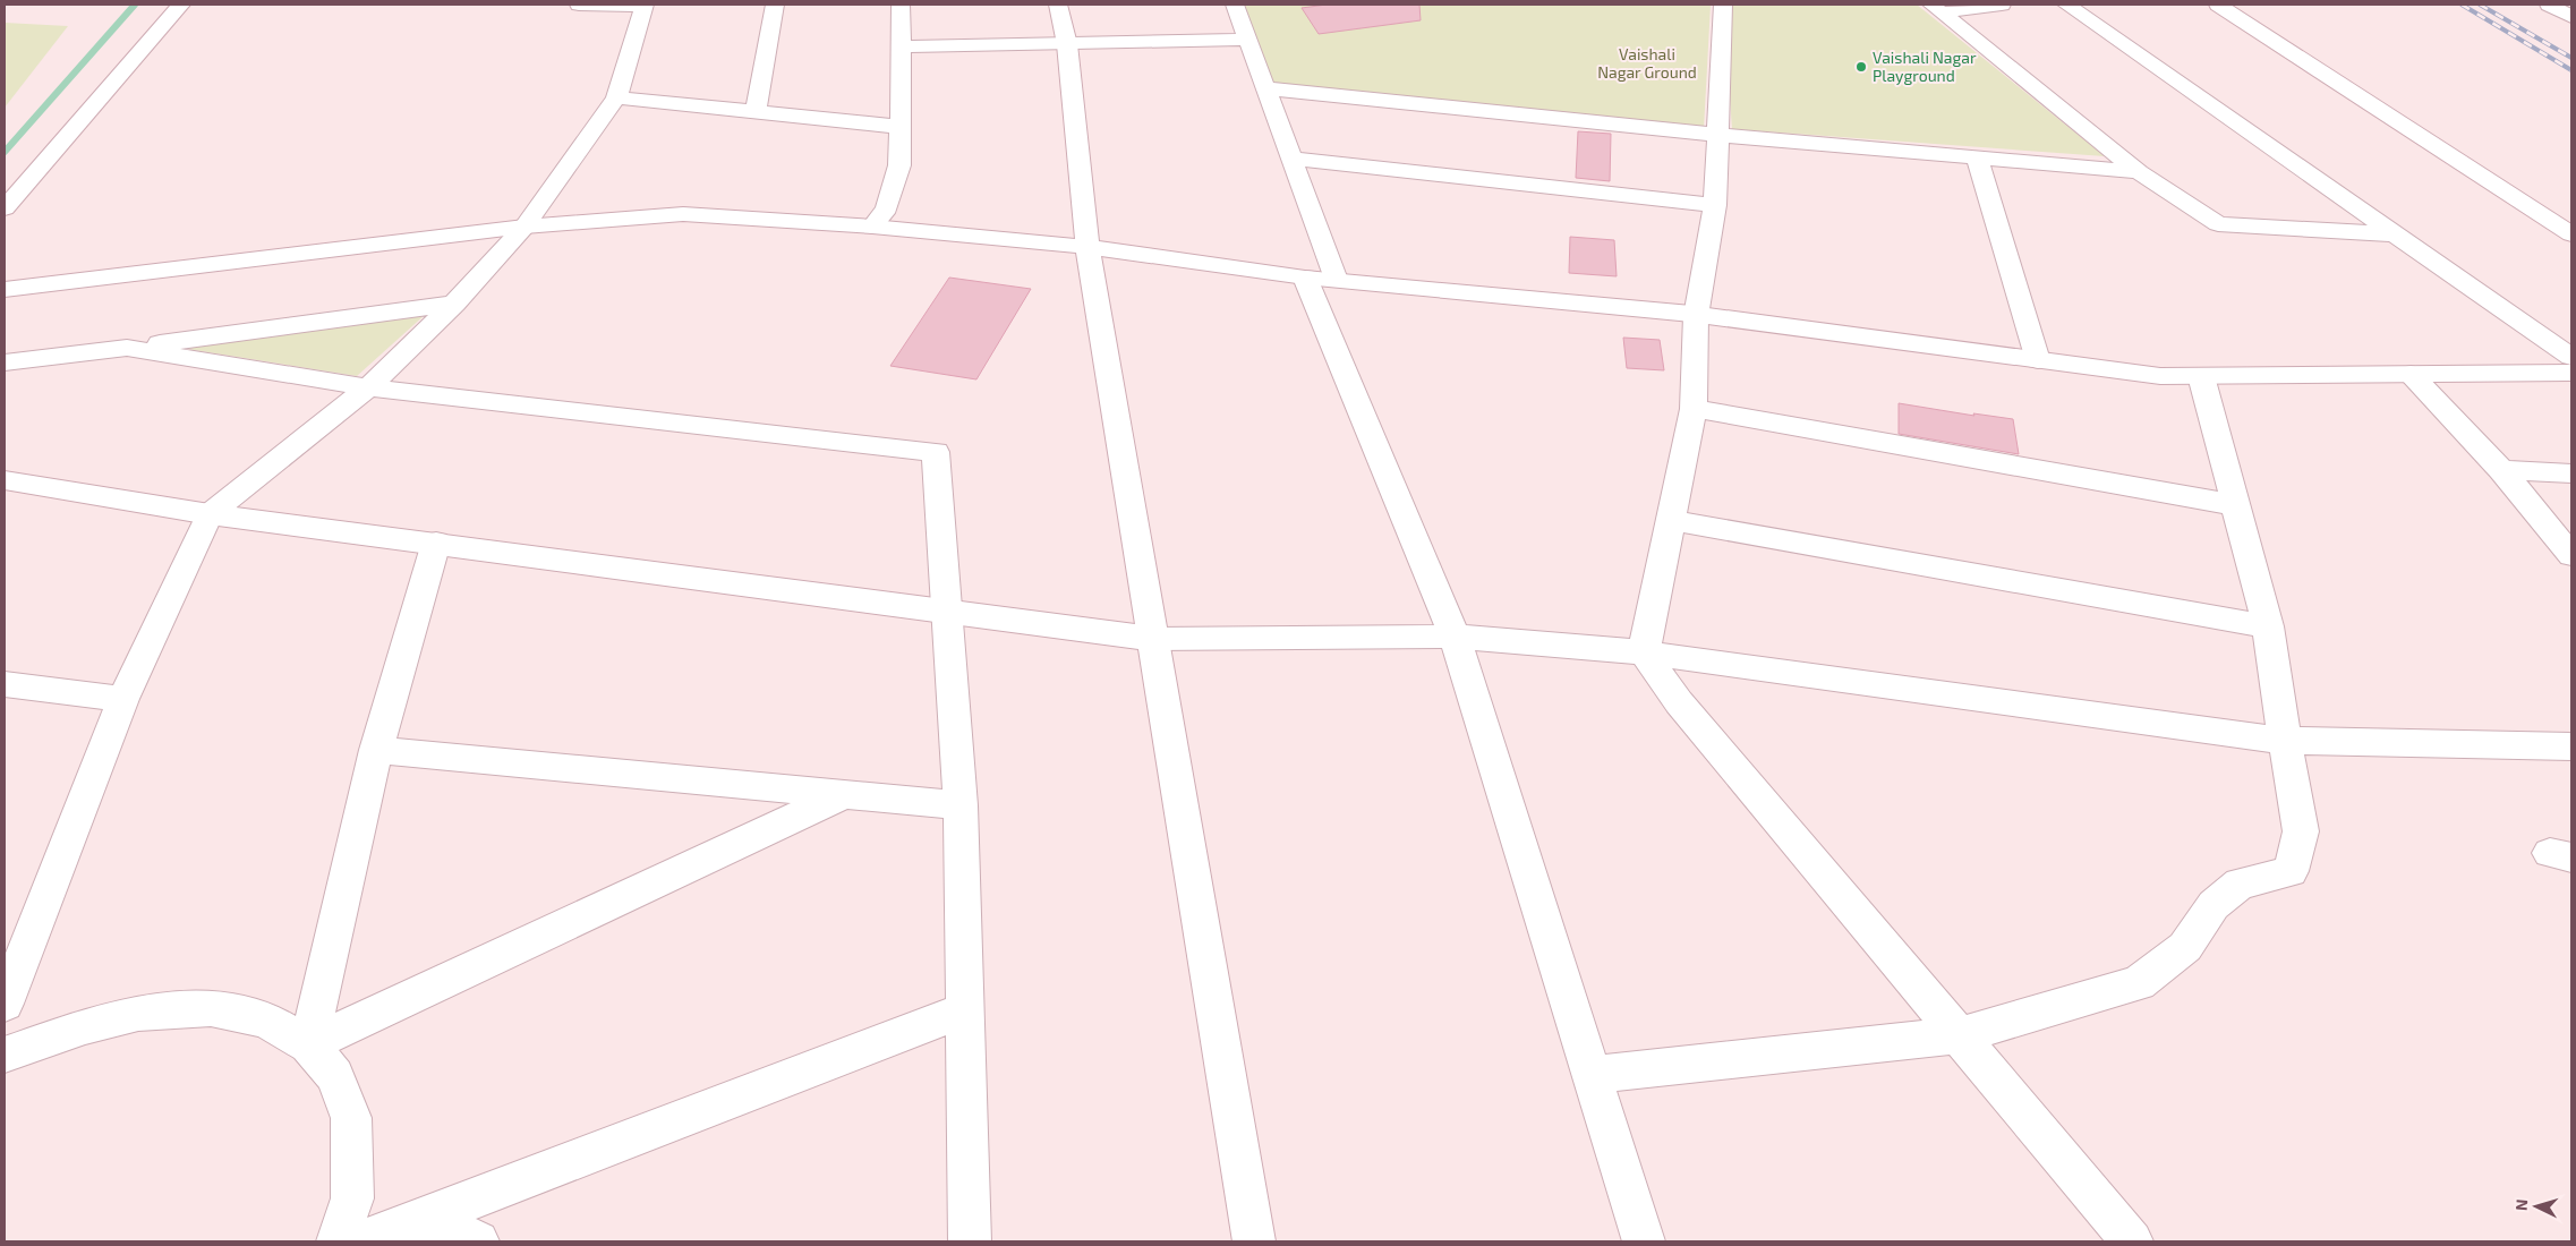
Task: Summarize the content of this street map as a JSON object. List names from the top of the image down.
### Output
{
  "parks": ["Vaishali Nagar Ground"],
  "places": ["Vaishali Nagar Playground"],
  "north": "left"
}
